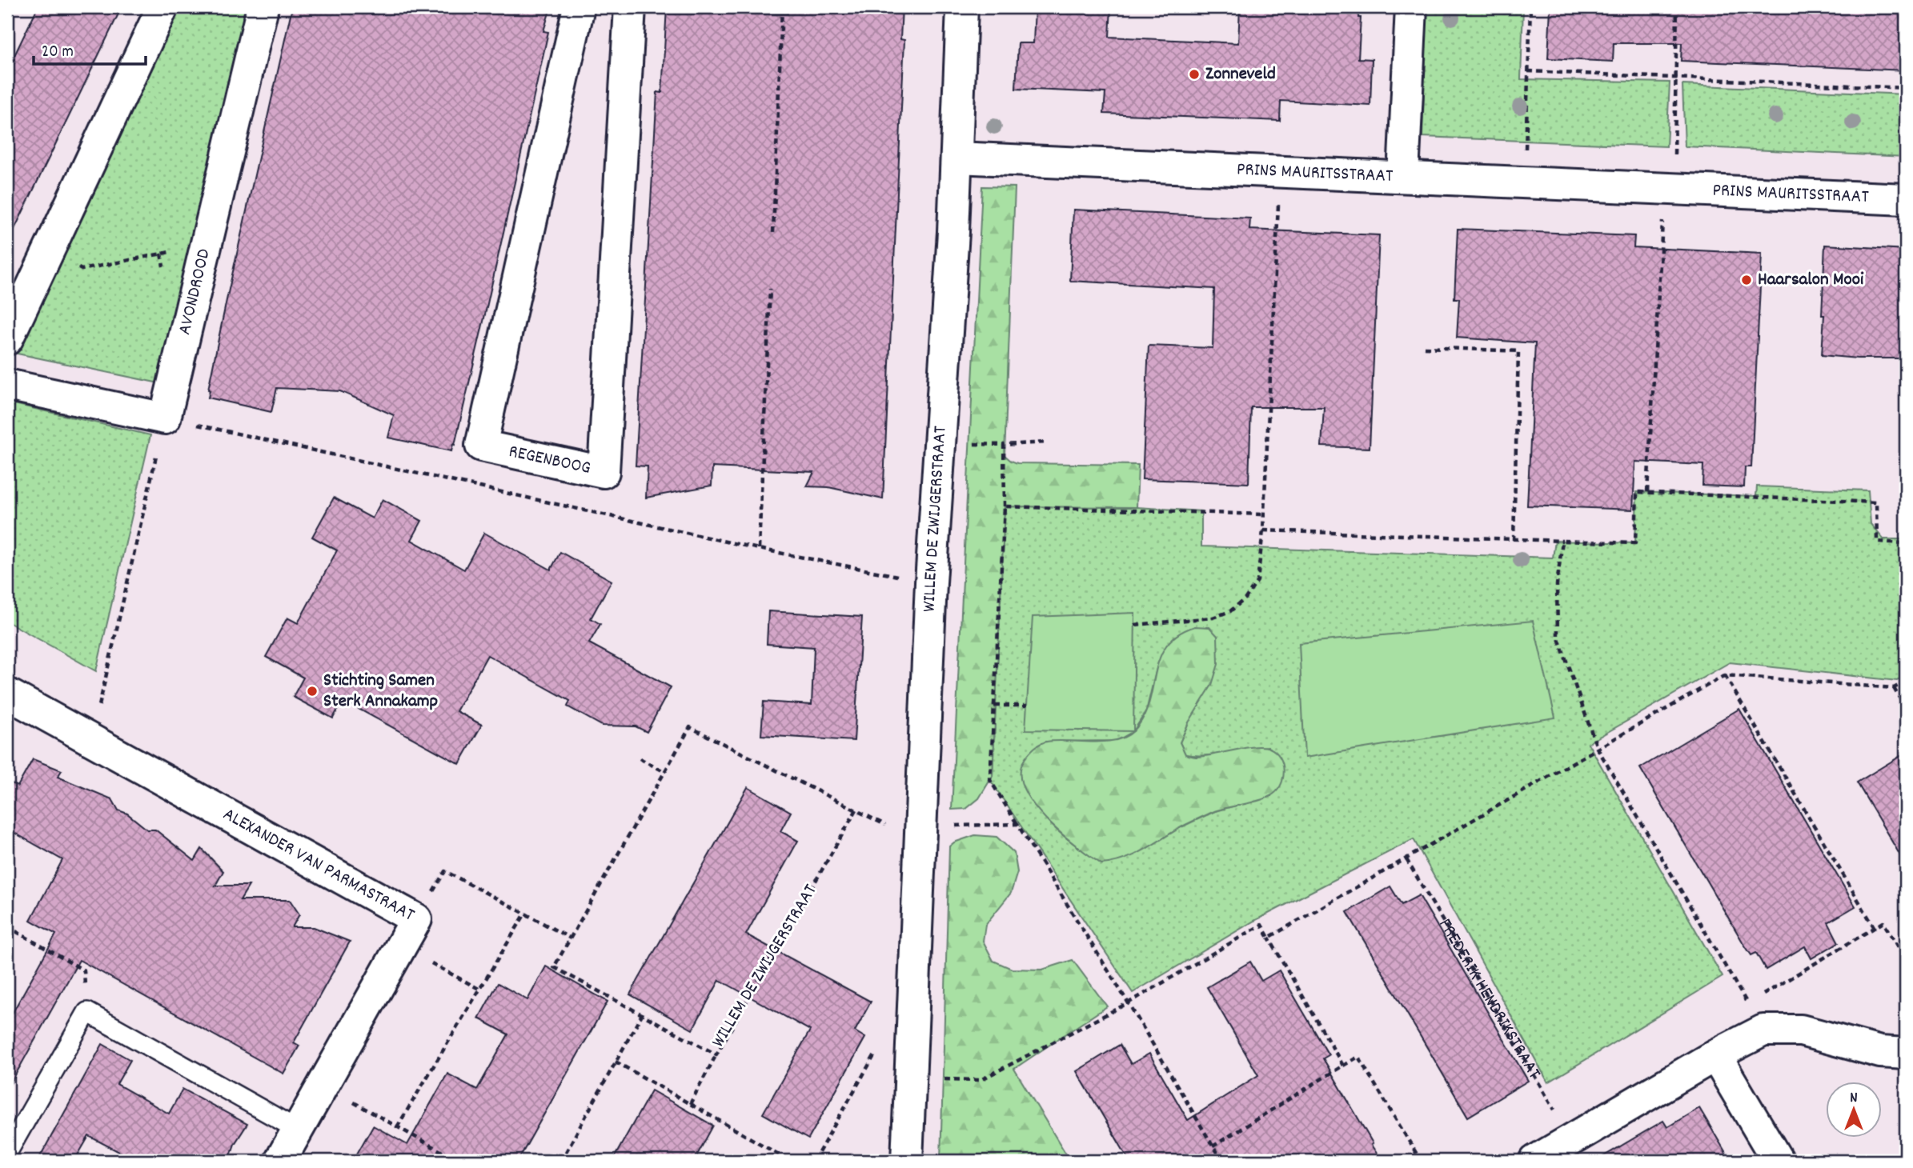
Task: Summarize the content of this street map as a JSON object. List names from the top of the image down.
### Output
{
  "streets": {
    "street": [
      "PRINS MAURITSSTRAAT",
      "AVONDROOD",
      "REGENBOOG",
      "WILLEM DE ZWIJGERSTRAAT",
      "ALEXANDER VAN PARMASTRAAT"
    ],
    "path": ["FREDERIK HENDRIKSTRAAT"]
  },
  "crossings": [
    ["PRINS MAURITSSTRAAT", "WILLEM DE ZWIJGERSTRAAT"]
  ],
  "places": ["Zonneveld", "Haarsalon Mooi", "Stichting Samen Sterk Annakamp"],
  "scale_bar": "20 m",
  "north": "top"
}
